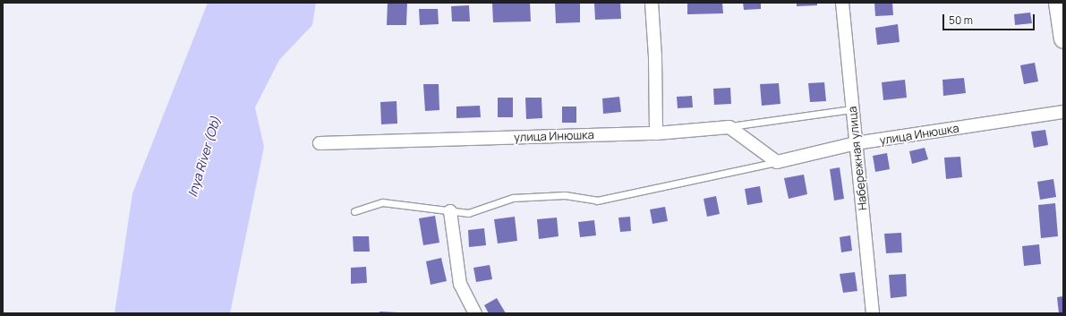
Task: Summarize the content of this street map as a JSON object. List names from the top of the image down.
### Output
{
  "streets": {
    "street": ["улица Инюшка", "Набережная улица"]
  },
  "crossings": [
    ["улица Инюшка", "Набережная улица"]
  ],
  "water": ["Inya River (Ob)"],
  "scale_bar": "50 m"
}
